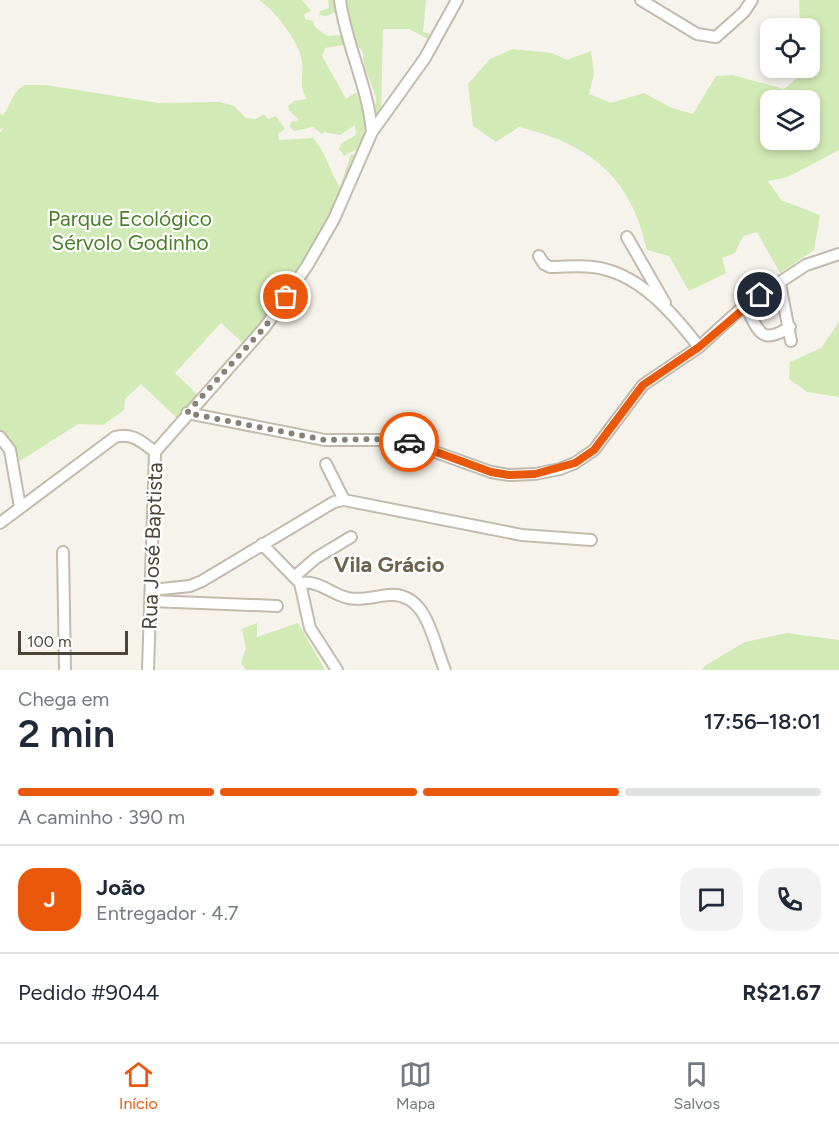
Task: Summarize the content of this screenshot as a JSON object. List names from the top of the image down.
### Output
{
  "streets": {
    "street": ["Rua José Baptista"]
  },
  "districts": ["Vila Grácio"],
  "parks": ["Parque Ecológico Sérvolo Godinho"],
  "scale_bar": "100 m",
  "page": {
    "scale": "100 m",
    "heading": ["2 min", "Chega em", "17:56–18:01"],
    "panel": [
      "João",
      "Entregador · 4.7",
      "Pedido #9044",
      "R$21.67"
    ],
    "bar": "A caminho · 390 m",
    "round": "J",
    "tabs": ["Início", "Mapa", "Salvos"]
  }
}
